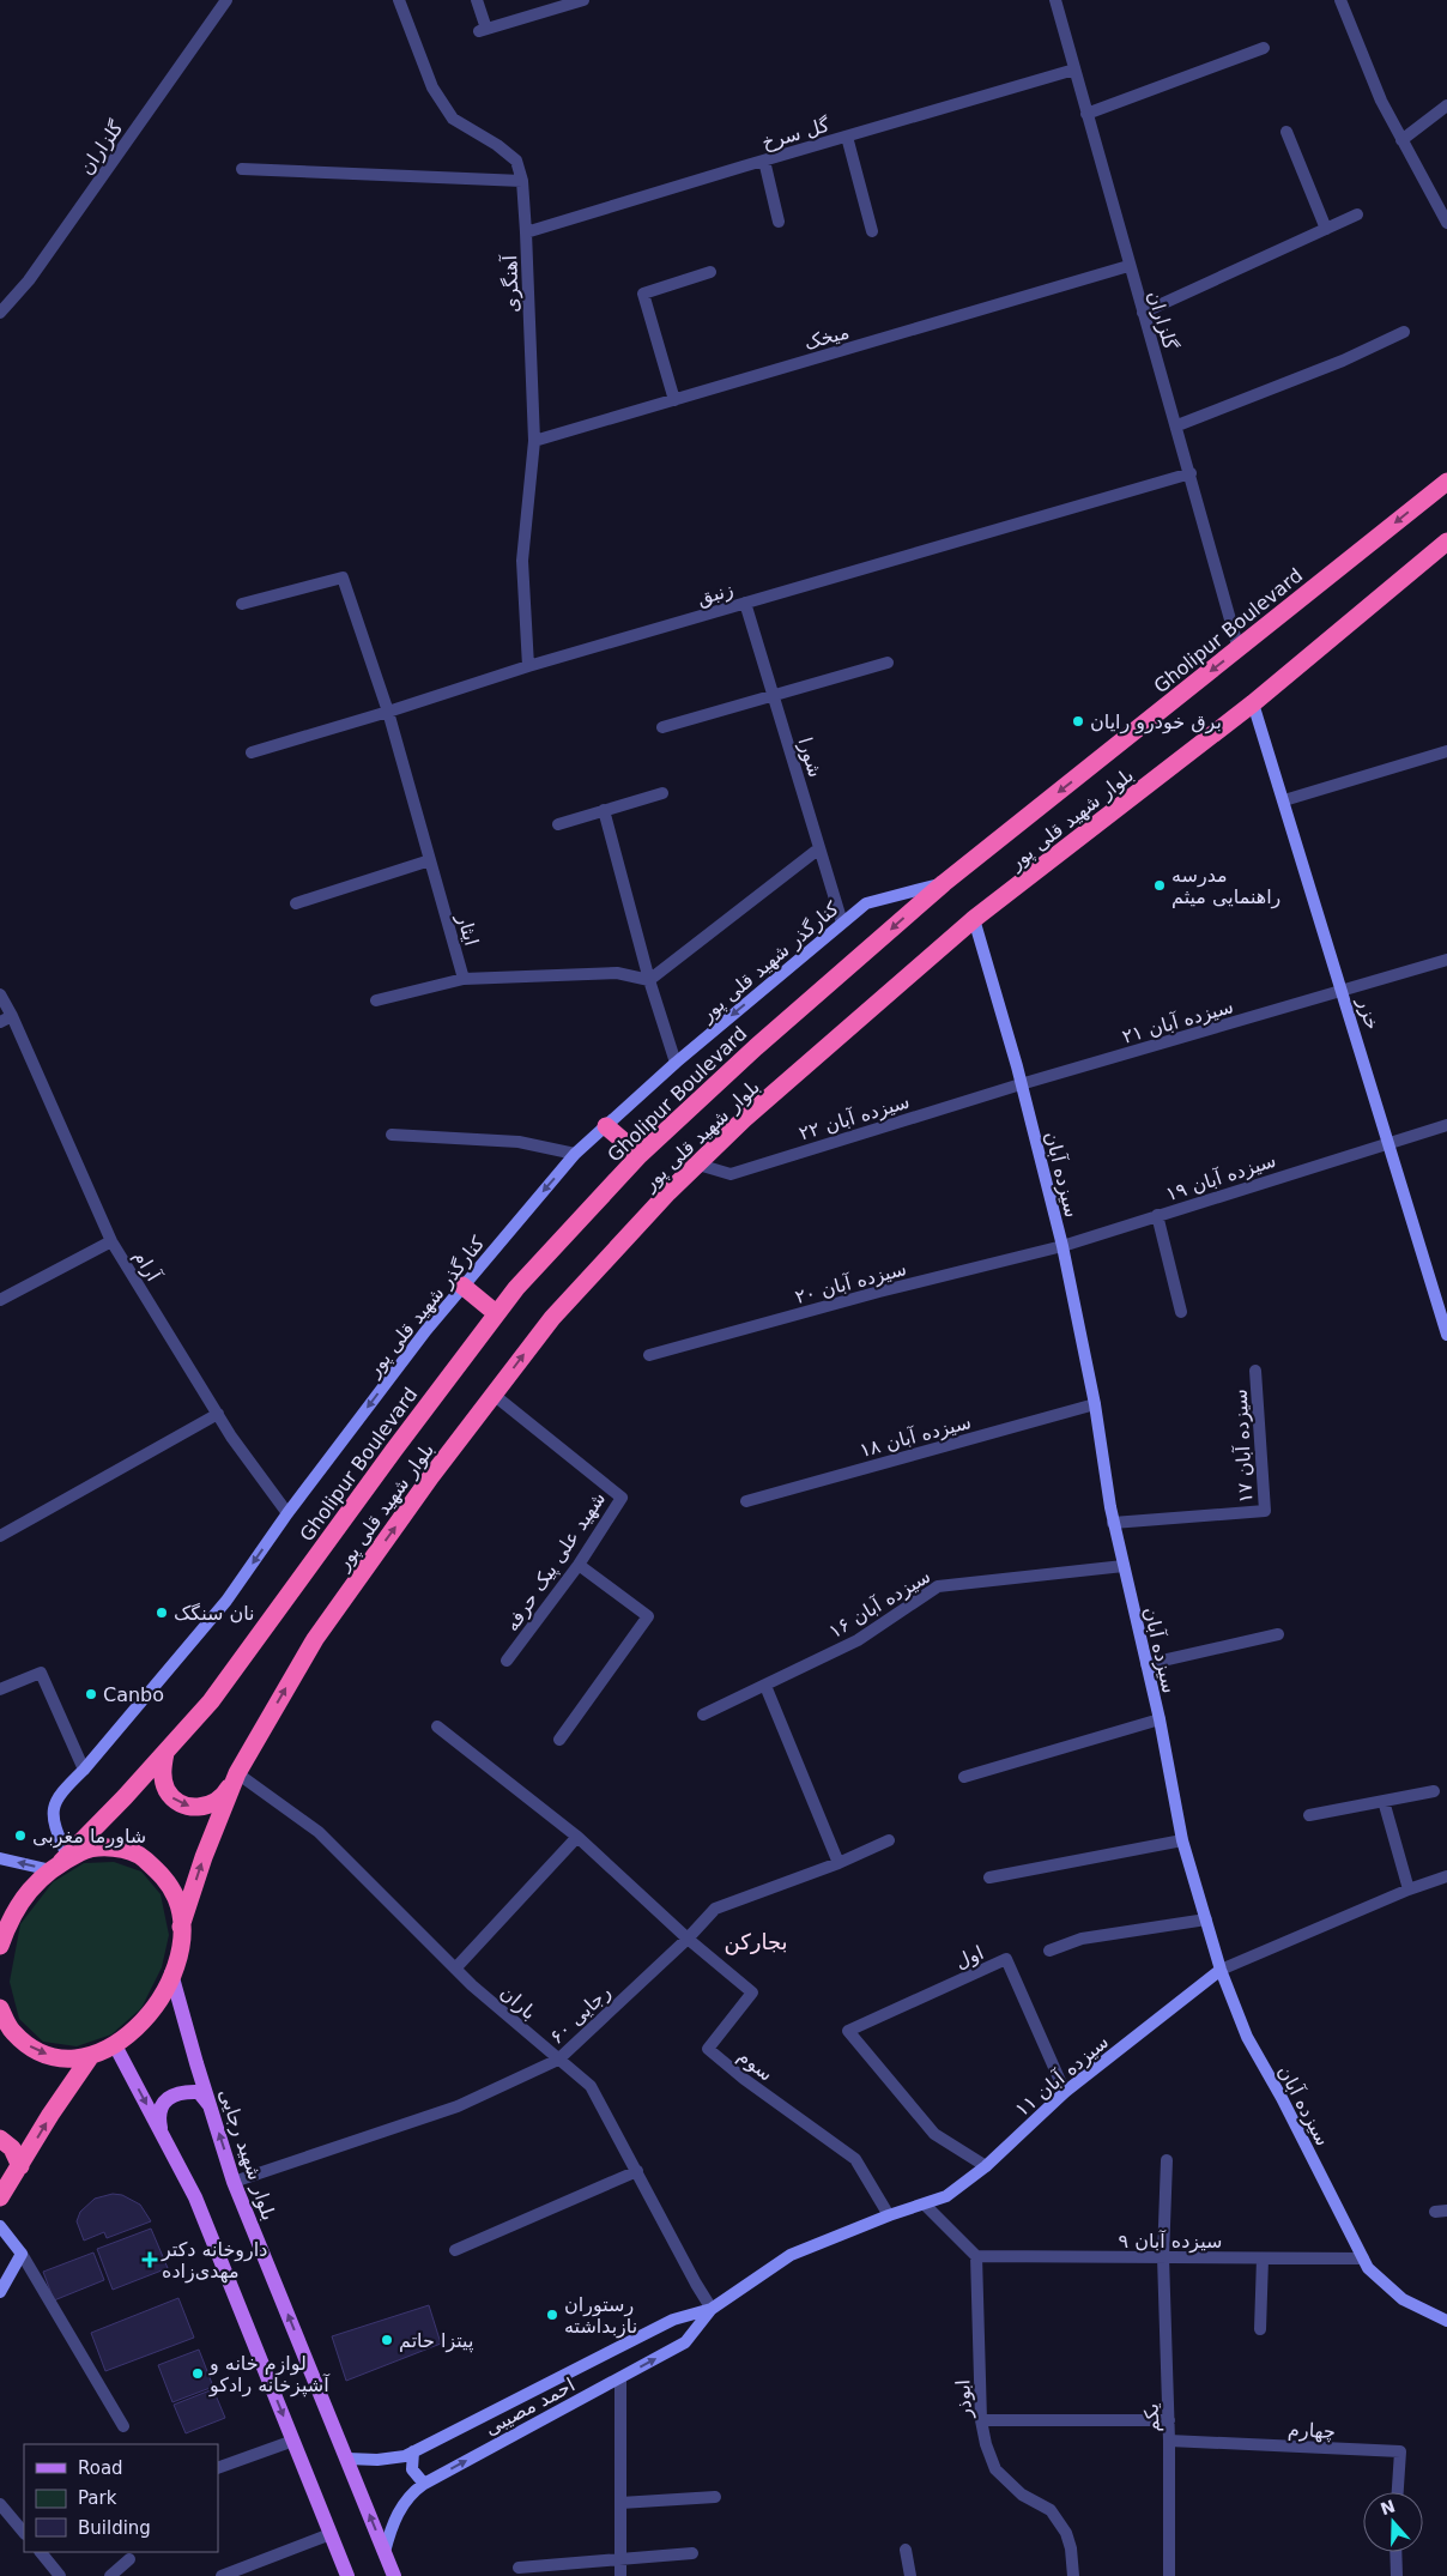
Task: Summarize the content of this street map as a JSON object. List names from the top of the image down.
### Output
{
  "streets": {
    "highway": ["Gholipur Boulevard", "بلوار شهید قلی پور"],
    "main road": ["بلوار شهید رجایی"],
    "street": [
      "گل سرخ",
      "گلزاران",
      "آهنگری",
      "میخک",
      "زنبق",
      "شورا",
      "ایثار",
      "کنارگذر شهید قلی پور",
      "خزر",
      "سیزده آبان ۲۱",
      "سیزده آبان ۲۲",
      "سیزده آبان",
      "سیزده آبان ۱۹",
      "آرام",
      "سیزده آبان ۲۰",
      "سیزده آبان ۱۸",
      "سیزده آبان ۱۷",
      "شهید علی پیک حرفه",
      "سیزده آبان ۱۶",
      "اول",
      "باران",
      "رجایی ۶۰",
      "سوم",
      "سیزده آبان ۱۱",
      "سیزده آبان ۹",
      "ابوذر",
      "احمد مصیبی",
      "یکم",
      "چهارم"
    ]
  },
  "crossings": [
    ["گل سرخ", "گلزاران"],
    ["گل سرخ", "آهنگری"],
    ["گلزاران", "میخک"],
    ["گلزاران", "زنبق"],
    ["گلزاران", "Gholipur Boulevard"],
    ["آهنگری", "میخک"],
    ["آهنگری", "زنبق"],
    ["زنبق", "شورا"],
    ["زنبق", "ایثار"],
    ["Gholipur Boulevard", "کنارگذر شهید قلی پور"],
    ["شورا", "کنارگذر شهید قلی پور"],
    ["بلوار شهید قلی پور", "خزر"],
    ["بلوار شهید قلی پور", "سیزده آبان ۲۲"],
    ["بلوار شهید قلی پور", "سیزده آبان"],
    ["بلوار شهید قلی پور", "شهید علی پیک حرفه"],
    ["بلوار شهید قلی پور", "باران"],
    ["کنارگذر شهید قلی پور", "آرام"],
    ["خزر", "سیزده آبان ۲۱"],
    ["خزر", "سیزده آبان ۱۹"],
    ["سیزده آبان ۲۱", "سیزده آبان ۲۲"],
    ["سیزده آبان ۲۱", "سیزده آبان"],
    ["سیزده آبان ۲۲", "سیزده آبان"],
    ["سیزده آبان", "سیزده آبان ۱۹"],
    ["سیزده آبان", "سیزده آبان ۲۰"],
    ["سیزده آبان", "سیزده آبان ۱۸"],
    ["سیزده آبان", "سیزده آبان ۱۷"],
    ["سیزده آبان", "سیزده آبان ۱۶"],
    ["سیزده آبان", "سیزده آبان ۱۱"],
    ["سیزده آبان", "سیزده آبان ۹"],
    ["سیزده آبان ۱۹", "سیزده آبان ۲۰"],
    ["اول", "سیزده آبان ۱۱"],
    ["باران", "رجایی ۶۰"],
    ["باران", "احمد مصیبی"],
    ["رجایی ۶۰", "سوم"],
    ["رجایی ۶۰", "بلوار شهید رجایی"],
    ["سوم", "احمد مصیبی"],
    ["سیزده آبان ۱۱", "احمد مصیبی"],
    ["بلوار شهید رجایی", "احمد مصیبی"],
    ["سیزده آبان ۹", "ابوذر"],
    ["سیزده آبان ۹", "یکم"],
    ["یکم", "چهارم"]
  ],
  "one_way": ["Gholipur Boulevard", "بلوار شهید قلی پور", "کنارگذر شهید قلی پور"],
  "districts": ["بجارکن"],
  "places": {
    "other": [
      "برق خودرو رایان",
      "مدرسه راهنمایی میثم",
      "نان سنگک",
      "Canbo",
      "شاورما مغربی",
      "رستوران نازبداشته",
      "پیتزا حاتم",
      "لوازم خانه و آشپزخانه رادکو"
    ],
    "health": ["داروخانه دکتر مهدی‌زاده"]
  },
  "legend": ["Road", "Park", "Building"],
  "north": "top"
}
